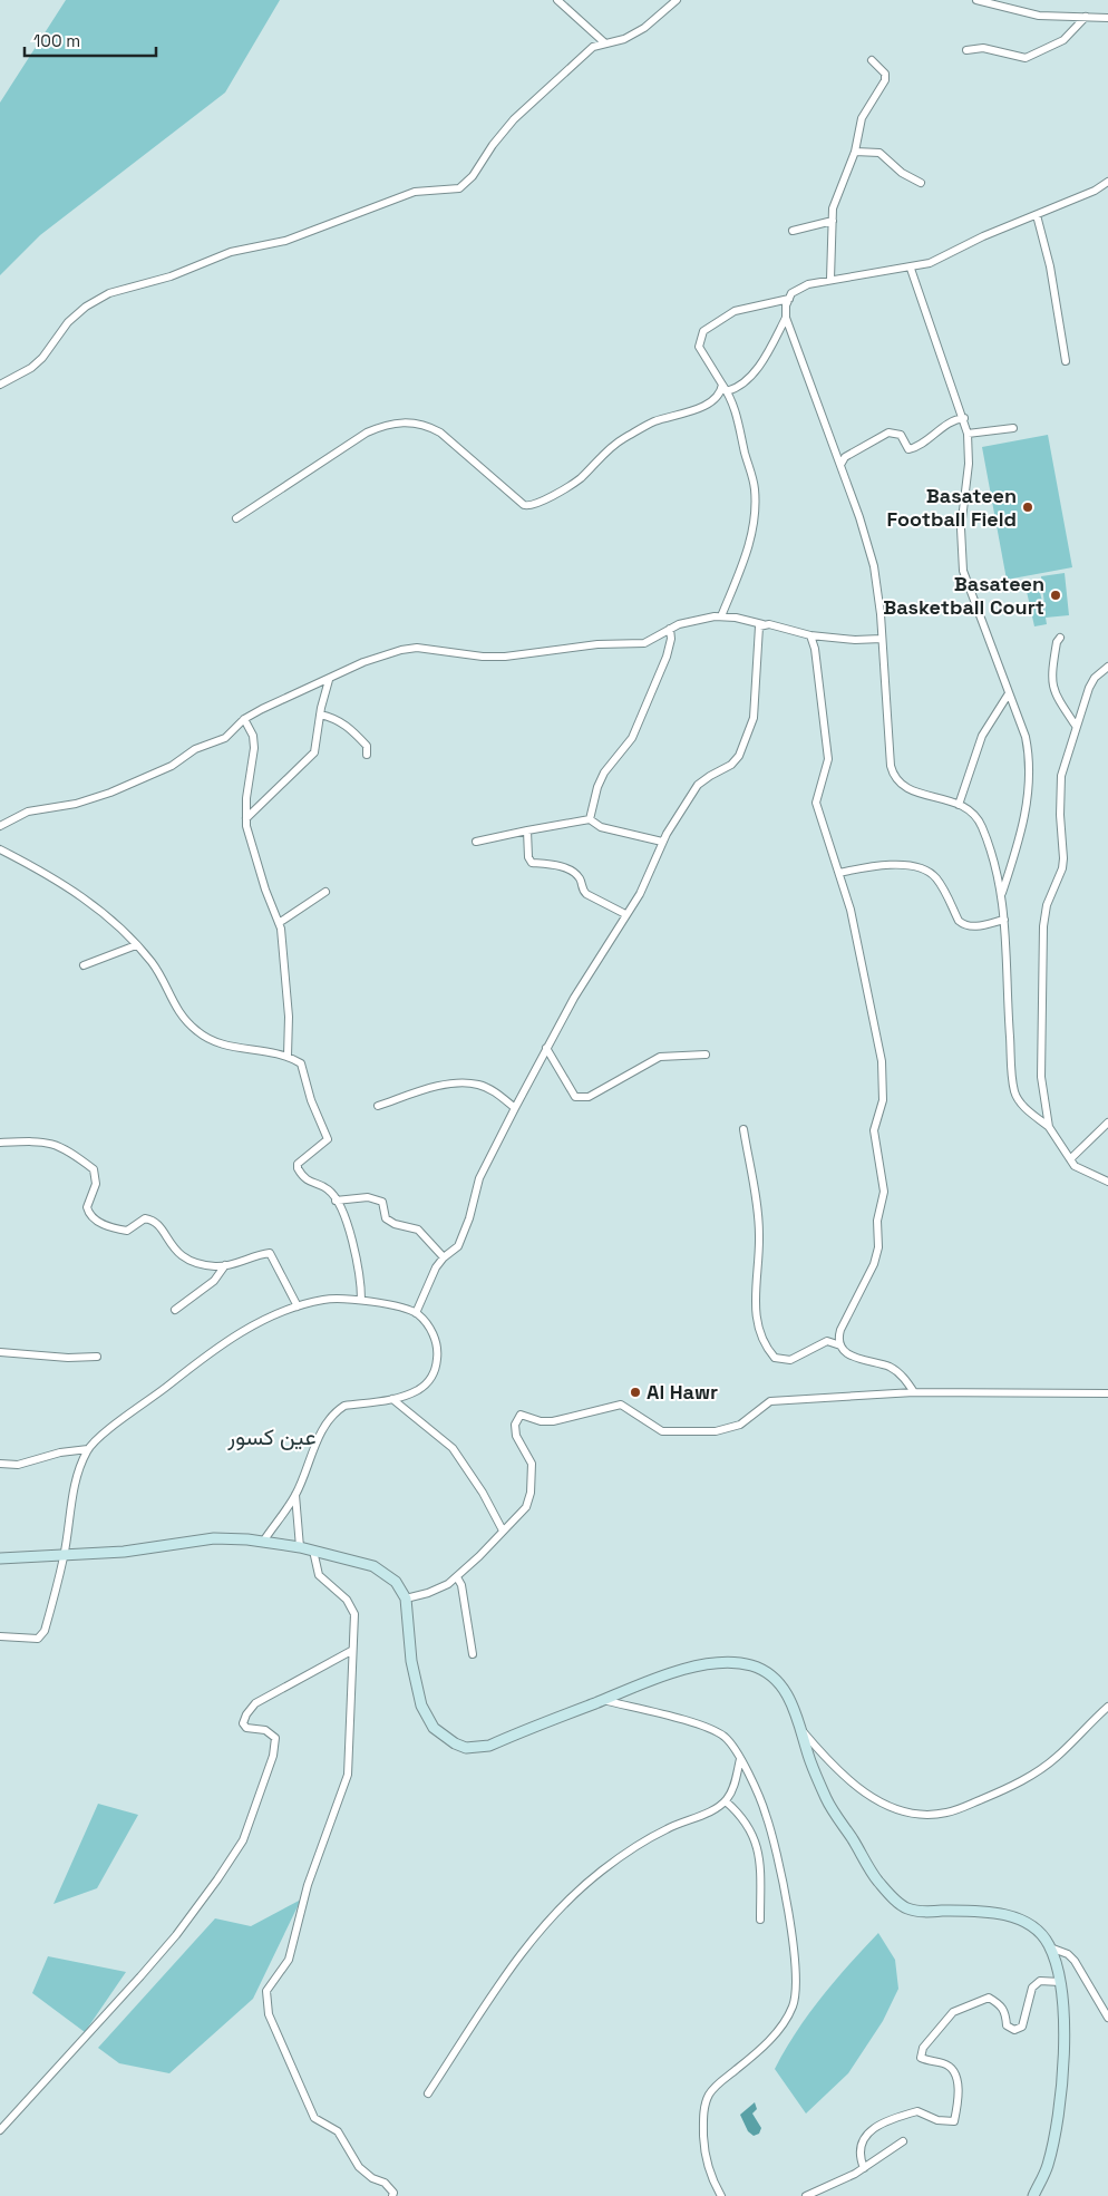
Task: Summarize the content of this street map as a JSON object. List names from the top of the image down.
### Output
{
  "districts": ["عين كسور"],
  "places": ["Basateen Football Field", "Basateen Basketball Court", "Al Hawr"],
  "scale_bar": "100 m"
}
